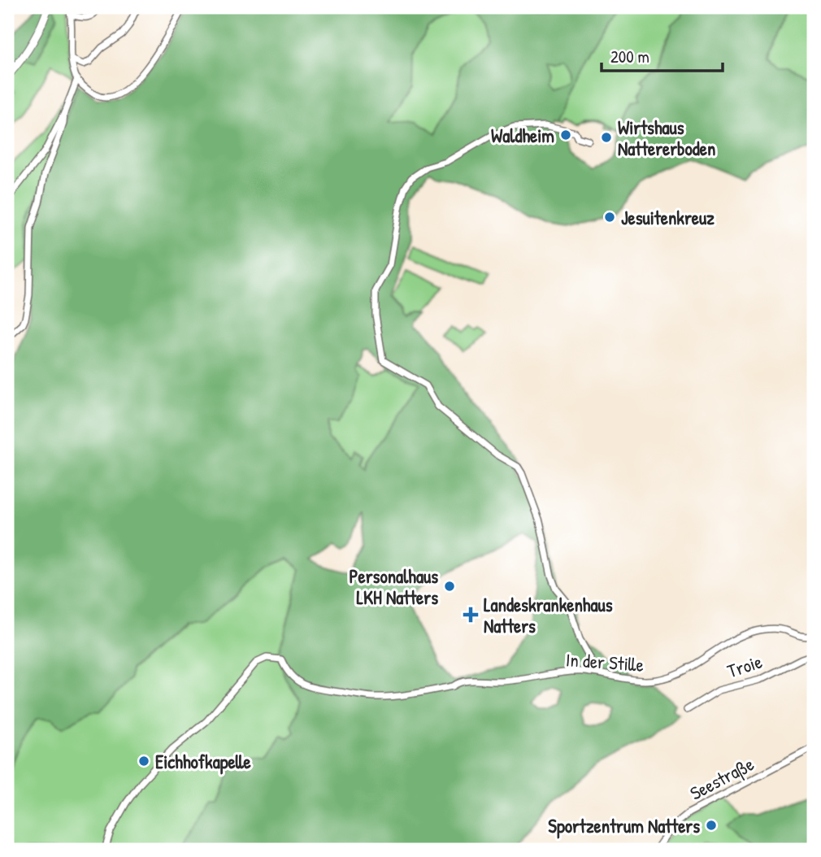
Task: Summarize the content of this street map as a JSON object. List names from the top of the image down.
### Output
{
  "streets": {
    "street": ["In der Stille", "Troie", "Seestraße"]
  },
  "places": {
    "other": [
      "Waldheim",
      "Wirtshaus Nattererboden",
      "Jesuitenkreuz",
      "Personalhaus LKH Natters",
      "Eichhofkapelle",
      "Sportzentrum Natters"
    ],
    "health": ["Landeskrankenhaus Natters"]
  },
  "scale_bar": "200 m"
}
